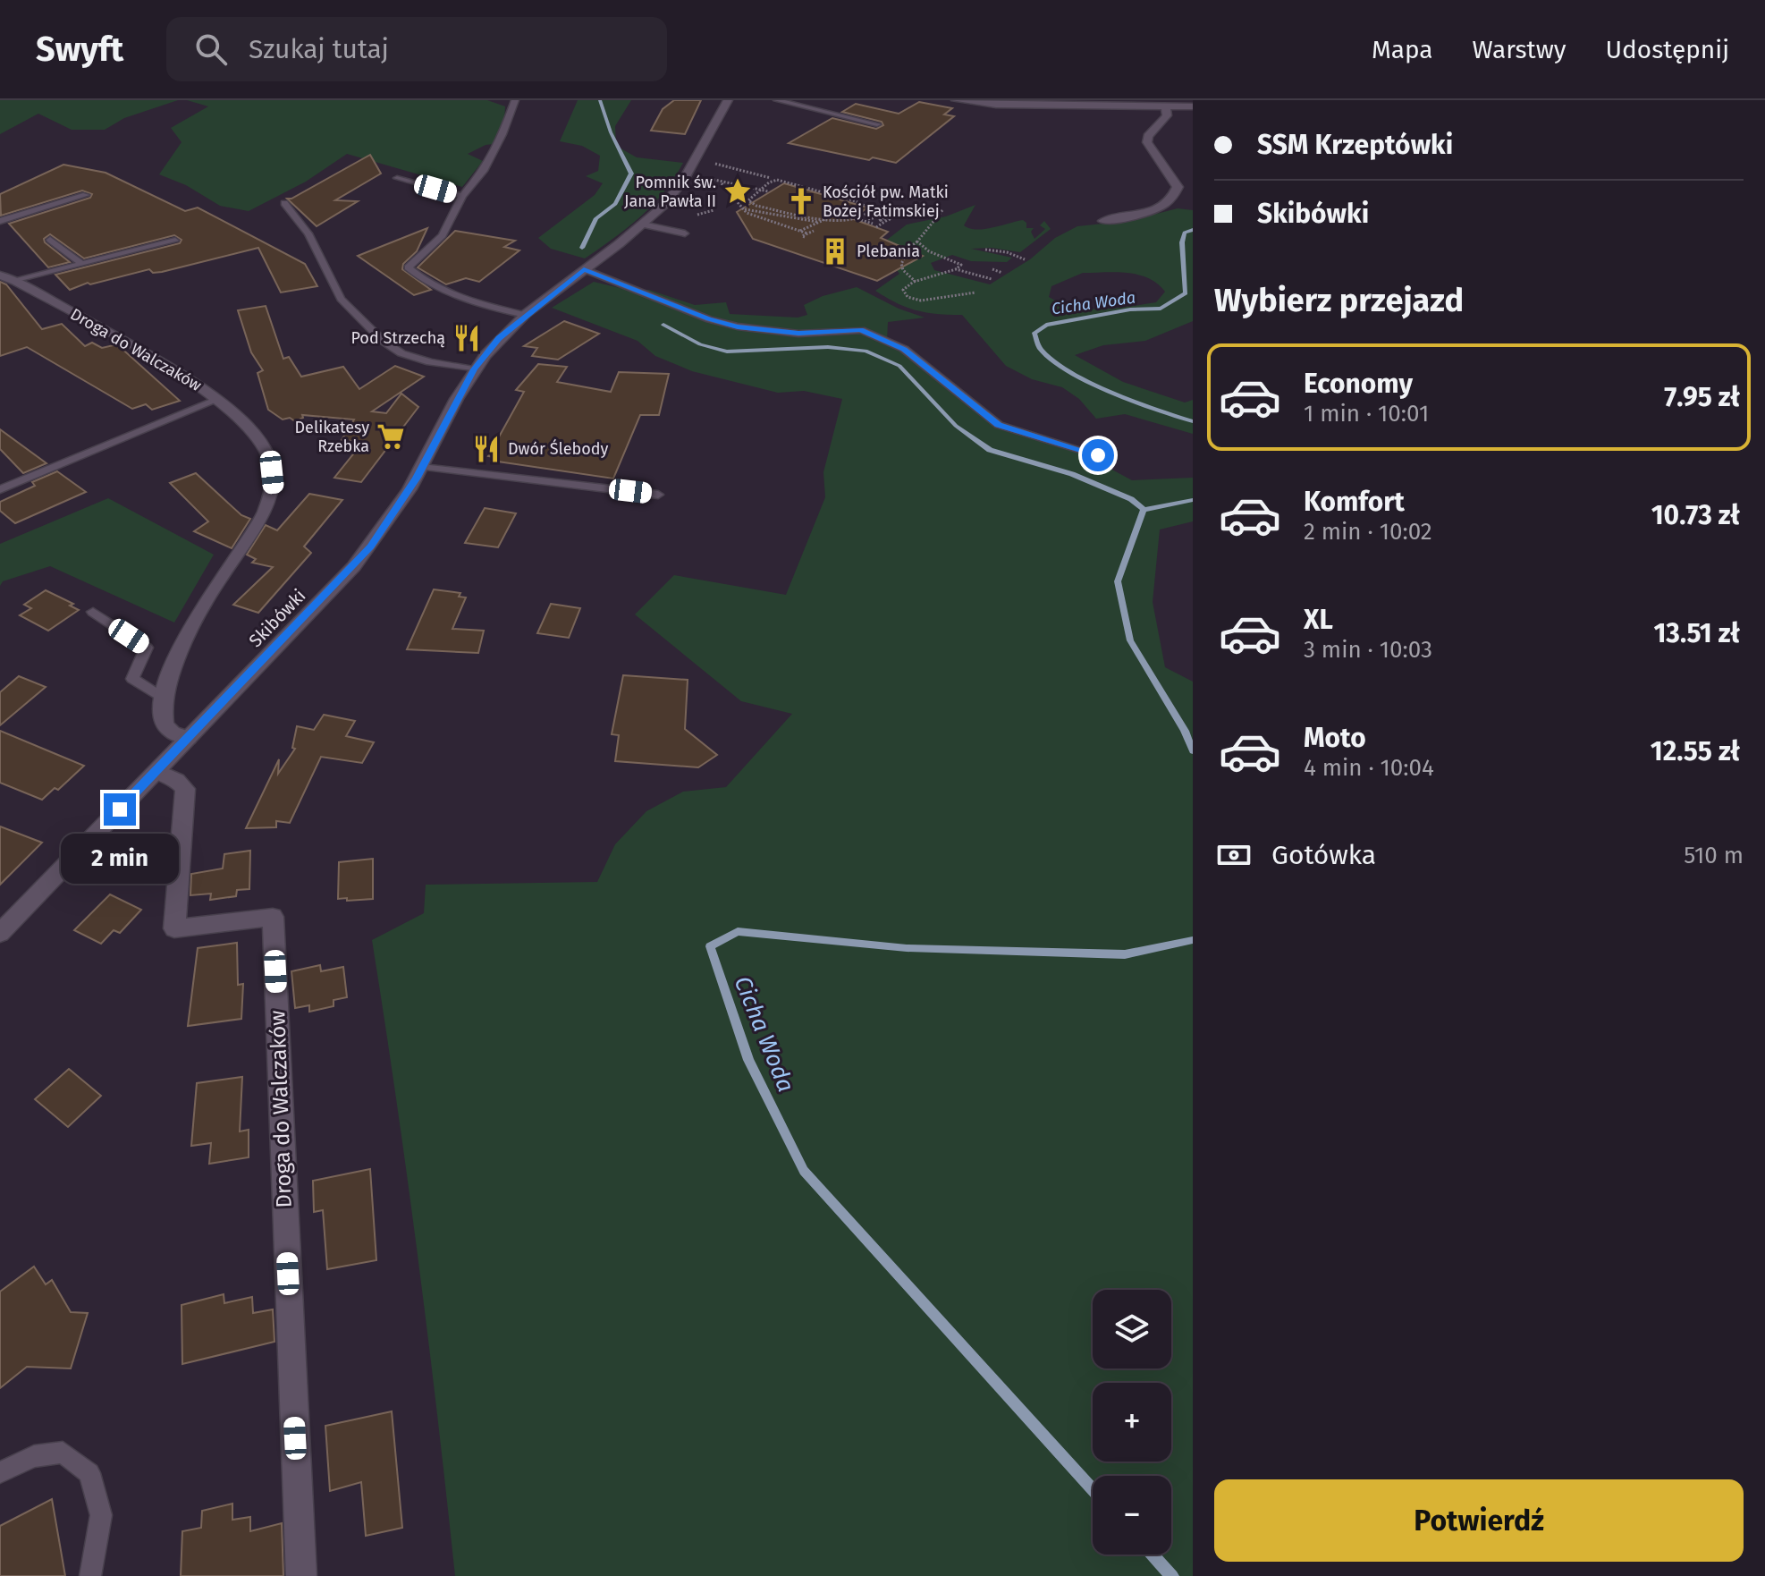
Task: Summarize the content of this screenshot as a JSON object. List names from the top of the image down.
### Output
{
  "streets": {
    "street": ["Droga do Walczaków", "Skibówki"]
  },
  "crossings": [
    ["Droga do Walczaków", "Skibówki"]
  ],
  "water": ["Cicha Woda"],
  "places": {
    "place": ["Pomnik św. Jana Pawła II"],
    "church": ["Kościół pw. Matki Bożej Fatimskiej"],
    "building": ["Plebania"],
    "restaurant": ["Pod Strzechą", "Dwór Ślebody"],
    "supermarket": ["Delikatesy Rzebka"]
  },
  "page": {
    "header": "Swyft",
    "search": "Szukaj tutaj",
    "nav": ["Mapa", "Warstwy", "Udostępnij"],
    "banner": ["SSM Krzeptówki", "Skibówki"],
    "heading": "Wybierz przejazd",
    "list": [
      {
        "name": "Economy",
        "note": "1 min · 10:01",
        "value": "7.95 zł"
      },
      {
        "name": "Komfort",
        "note": "2 min · 10:02",
        "value": "10.73 zł"
      },
      {
        "name": "XL",
        "note": "3 min · 10:03",
        "value": "13.51 zł"
      },
      {
        "name": "Moto",
        "note": "4 min · 10:04",
        "value": "12.55 zł"
      }
    ],
    "pay": ["Gotówka", "510 m"],
    "bubble": "2 min",
    "map_buttons": ["+", "−"],
    "buttons": "Potwierdź"
  }
}
